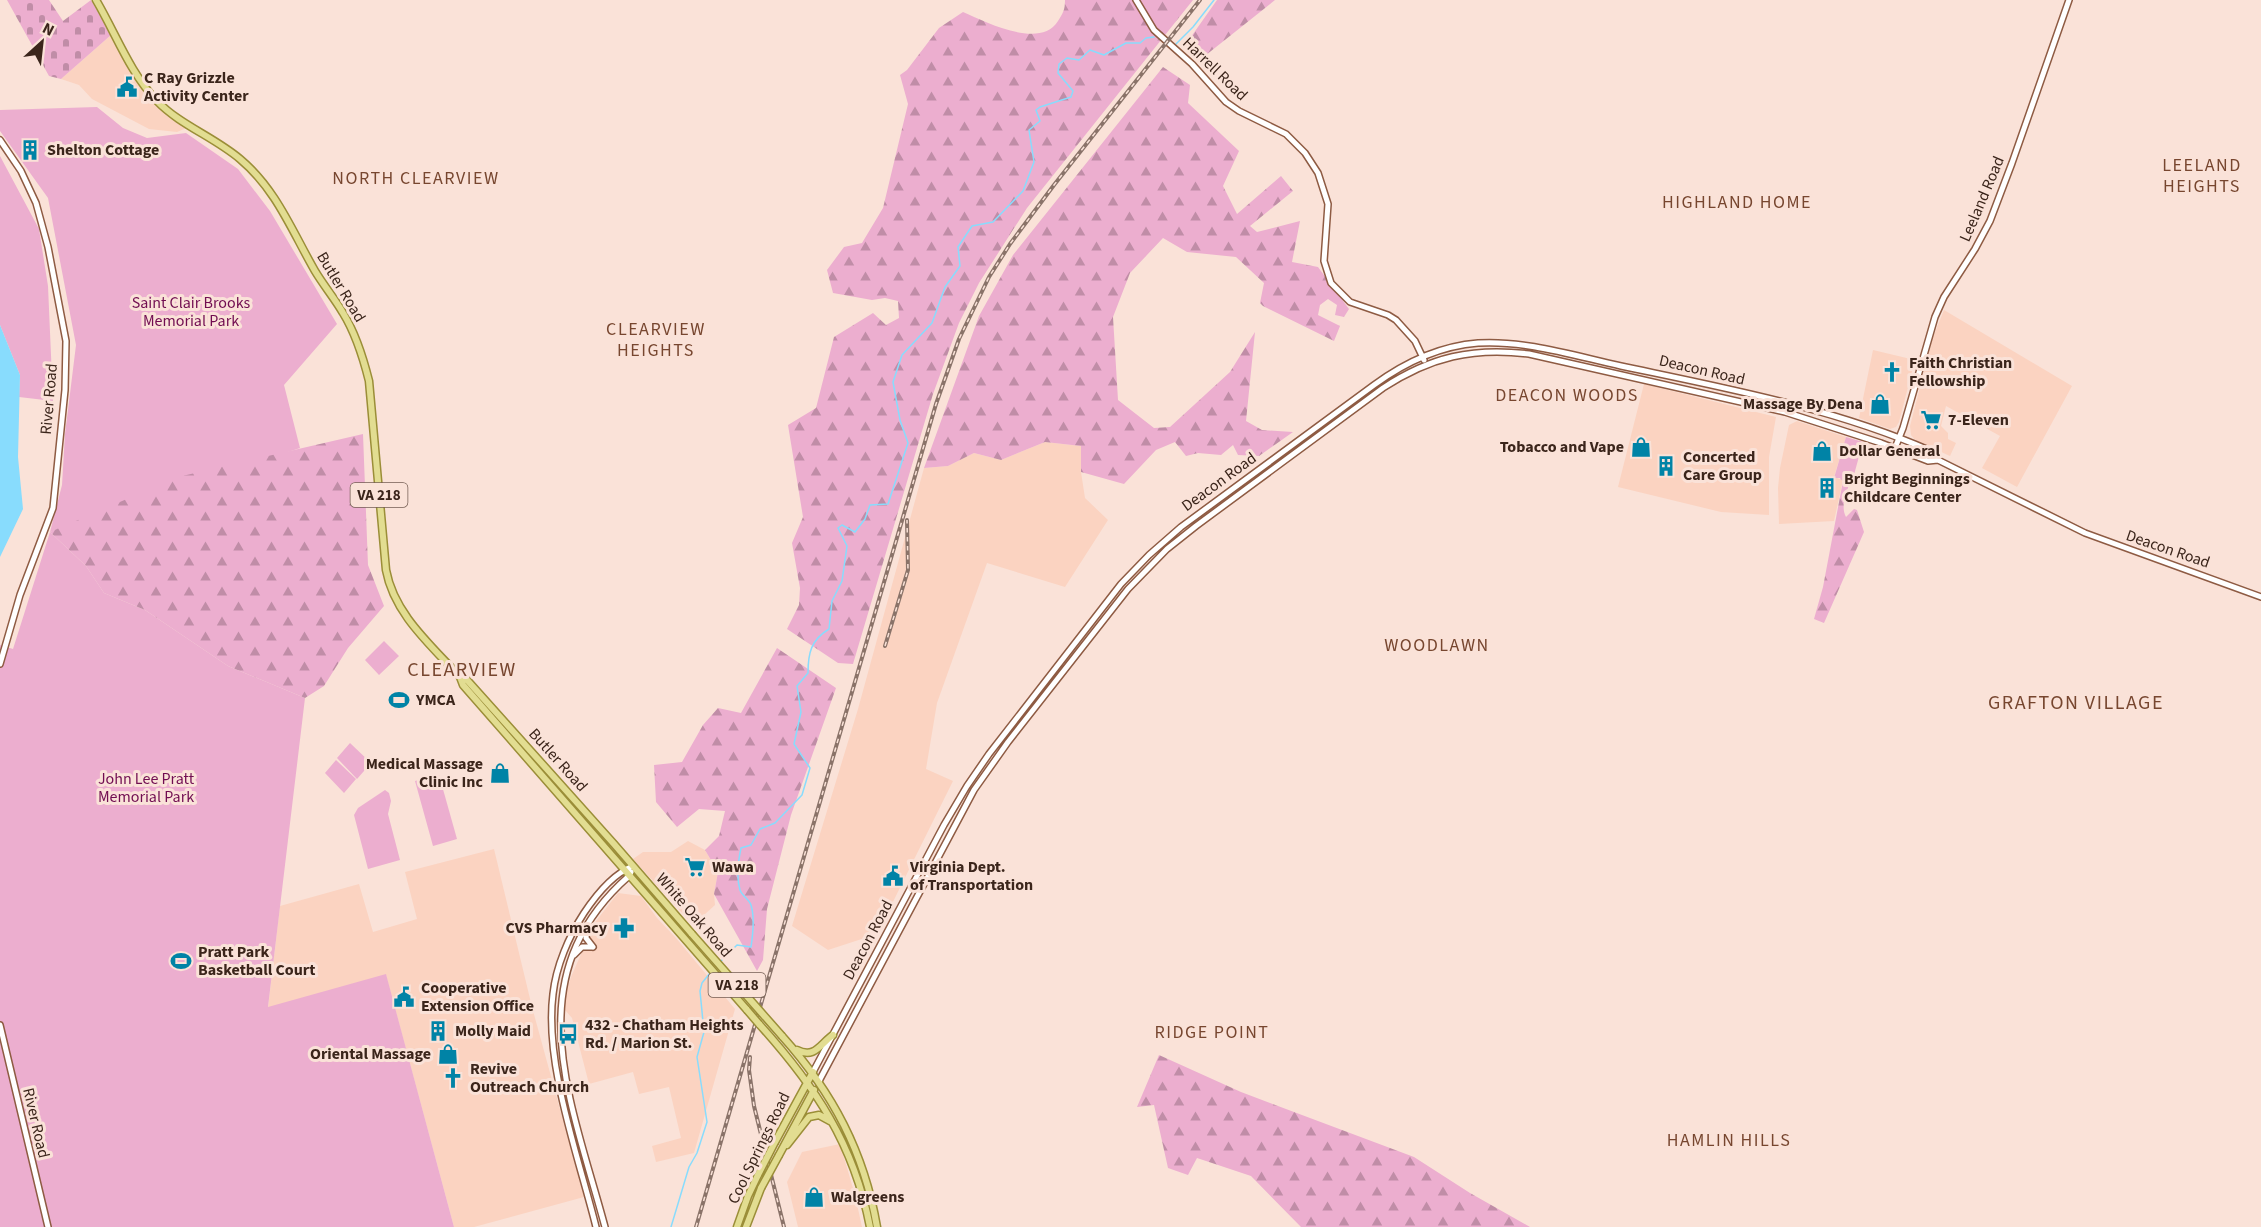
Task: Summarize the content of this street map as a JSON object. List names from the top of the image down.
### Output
{
  "streets": {
    "main road": [
      "Harrell Road",
      "Leeland Road",
      "Butler Road",
      "Deacon Road",
      "River Road",
      "VA 218",
      "White Oak Road",
      "Cool Springs Road"
    ]
  },
  "crossings": [
    ["Harrell Road", "Deacon Road"],
    ["Leeland Road", "Deacon Road"],
    ["Butler Road", "VA 218"],
    ["Butler Road", "White Oak Road"],
    ["Deacon Road", "White Oak Road"],
    ["Deacon Road", "Cool Springs Road"],
    ["VA 218", "White Oak Road"],
    ["White Oak Road", "Cool Springs Road"]
  ],
  "districts": [
    "LEELAND HEIGHTS",
    "NORTH CLEARVIEW",
    "HIGHLAND HOME",
    "CLEARVIEW HEIGHTS",
    "DEACON WOODS",
    "WOODLAWN",
    "CLEARVIEW",
    "GRAFTON VILLAGE",
    "RIDGE POINT",
    "HAMLIN HILLS"
  ],
  "parks": ["Saint Clair Brooks Memorial Park", "John Lee Pratt Memorial Park"],
  "places": {
    "public building": ["C Ray Grizzle Activity Center", "Virginia Dept. of Transportation", "Cooperative Extension Office"],
    "building": [
      "Shelton Cottage",
      "Concerted Care Group",
      "Bright Beginnings Childcare Center",
      "Molly Maid"
    ],
    "church": ["Faith Christian Fellowship", "Revive Outreach Church"],
    "shop": [
      "Massage By Dena",
      "Tobacco and Vape",
      "Dollar General",
      "Medical Massage Clinic Inc",
      "Oriental Massage",
      "Walgreens"
    ],
    "supermarket": ["7-Eleven", "Wawa"],
    "sports": ["YMCA", "Pratt Park Basketball Court"],
    "pharmacy": ["CVS Pharmacy"],
    "bus stop": ["432 - Chatham Heights Rd. / Marion St."]
  },
  "north": "top right"
}
